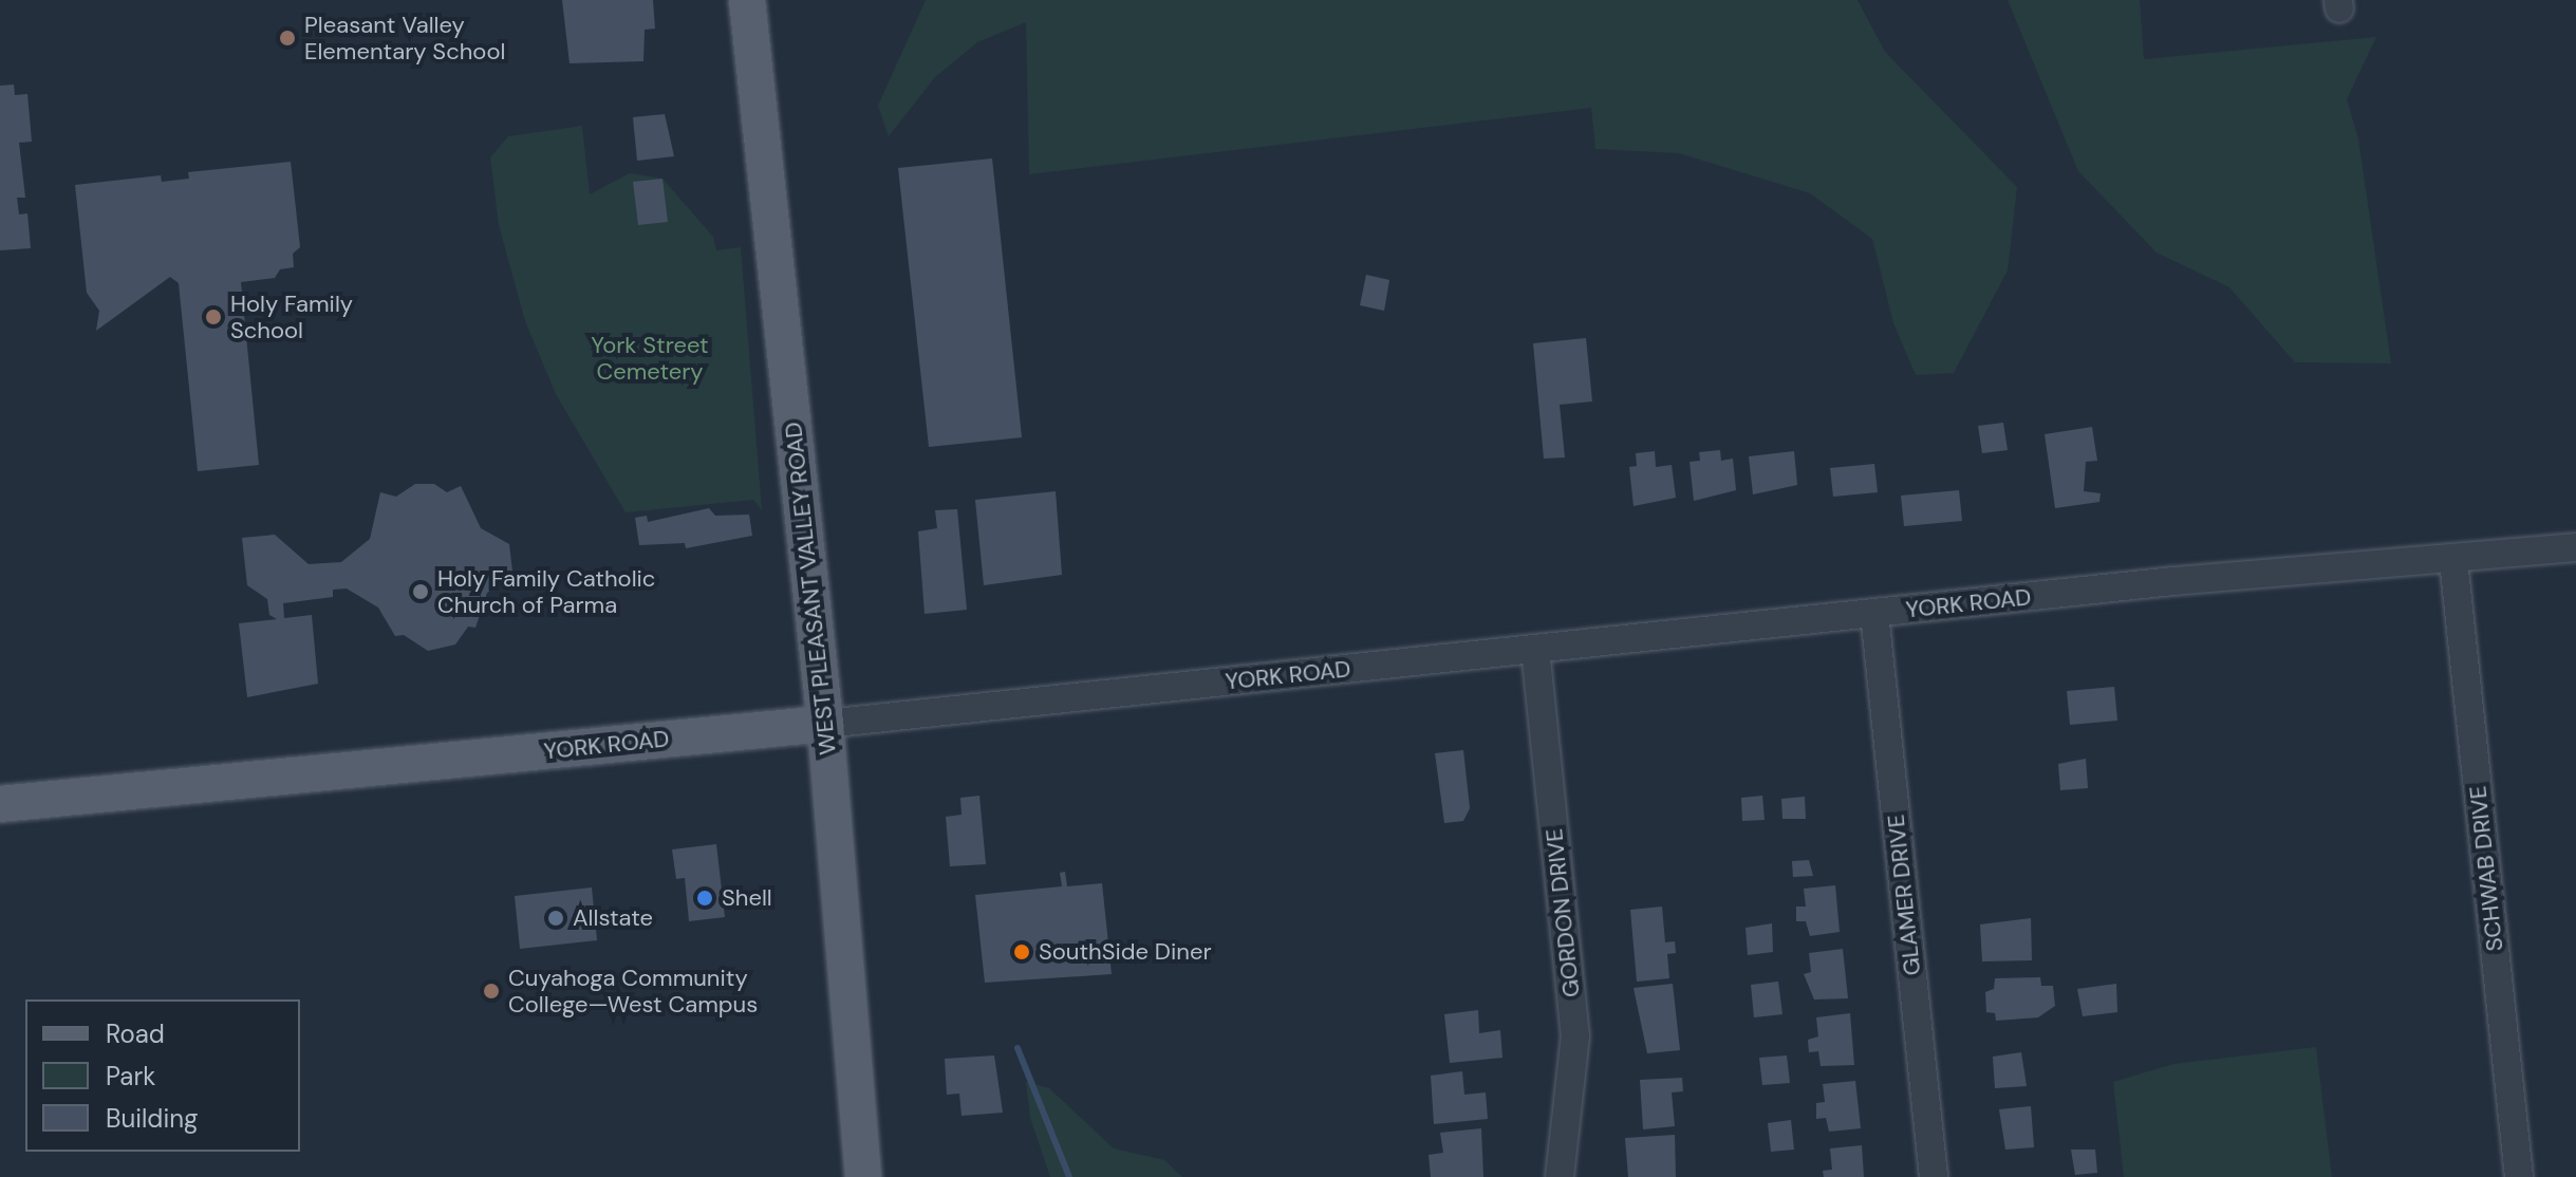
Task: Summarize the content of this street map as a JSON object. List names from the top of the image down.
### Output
{
  "streets": {
    "main road": ["WEST PLEASANT VALLEY ROAD", "YORK ROAD"],
    "street": ["SCHWAB DRIVE", "GLAMER DRIVE", "GORDON DRIVE"]
  },
  "crossings": [
    ["WEST PLEASANT VALLEY ROAD", "YORK ROAD"],
    ["YORK ROAD", "SCHWAB DRIVE"],
    ["YORK ROAD", "GLAMER DRIVE"],
    ["YORK ROAD", "GORDON DRIVE"]
  ],
  "parks": ["York Street Cemetery"],
  "places": [
    "Pleasant Valley Elementary School",
    "Holy Family School",
    "Holy Family Catholic Church of Parma",
    "Shell",
    "Allstate",
    "SouthSide Diner",
    "Cuyahoga Community College—West Campus"
  ],
  "legend": ["Road", "Park", "Building"]
}
